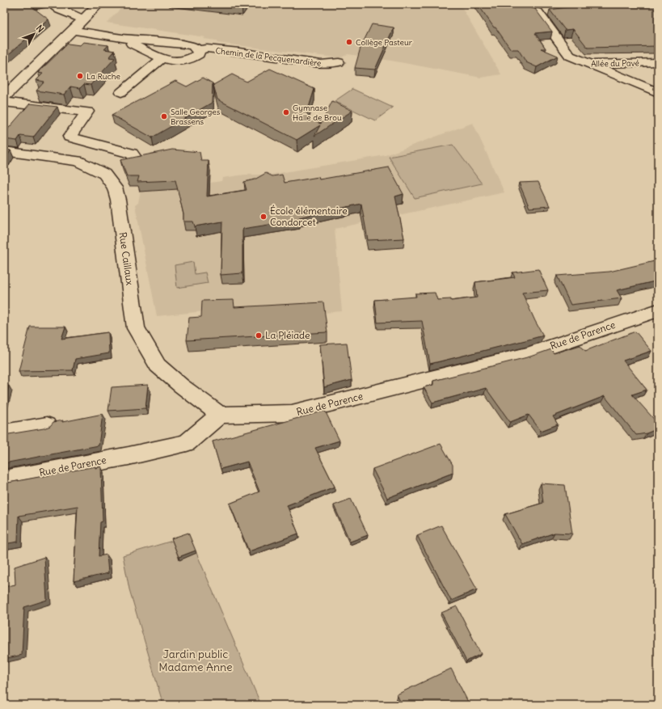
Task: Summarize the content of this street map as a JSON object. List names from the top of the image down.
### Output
{
  "streets": {
    "street": [
      "Chemin de la Pecquenardière",
      "Allée du Pavé",
      "Rue Caillaux",
      "Rue de Parence"
    ]
  },
  "crossings": [
    ["Rue Caillaux", "Rue de Parence"]
  ],
  "parks": ["Jardin public Madame Anne"],
  "places": [
    "Collège Pasteur",
    "La Ruche",
    "Gymnase Halle de Brou",
    "Salle Georges Brassens",
    "École élémentaire Condorcet",
    "La Pléiade"
  ],
  "north": "top right"
}
